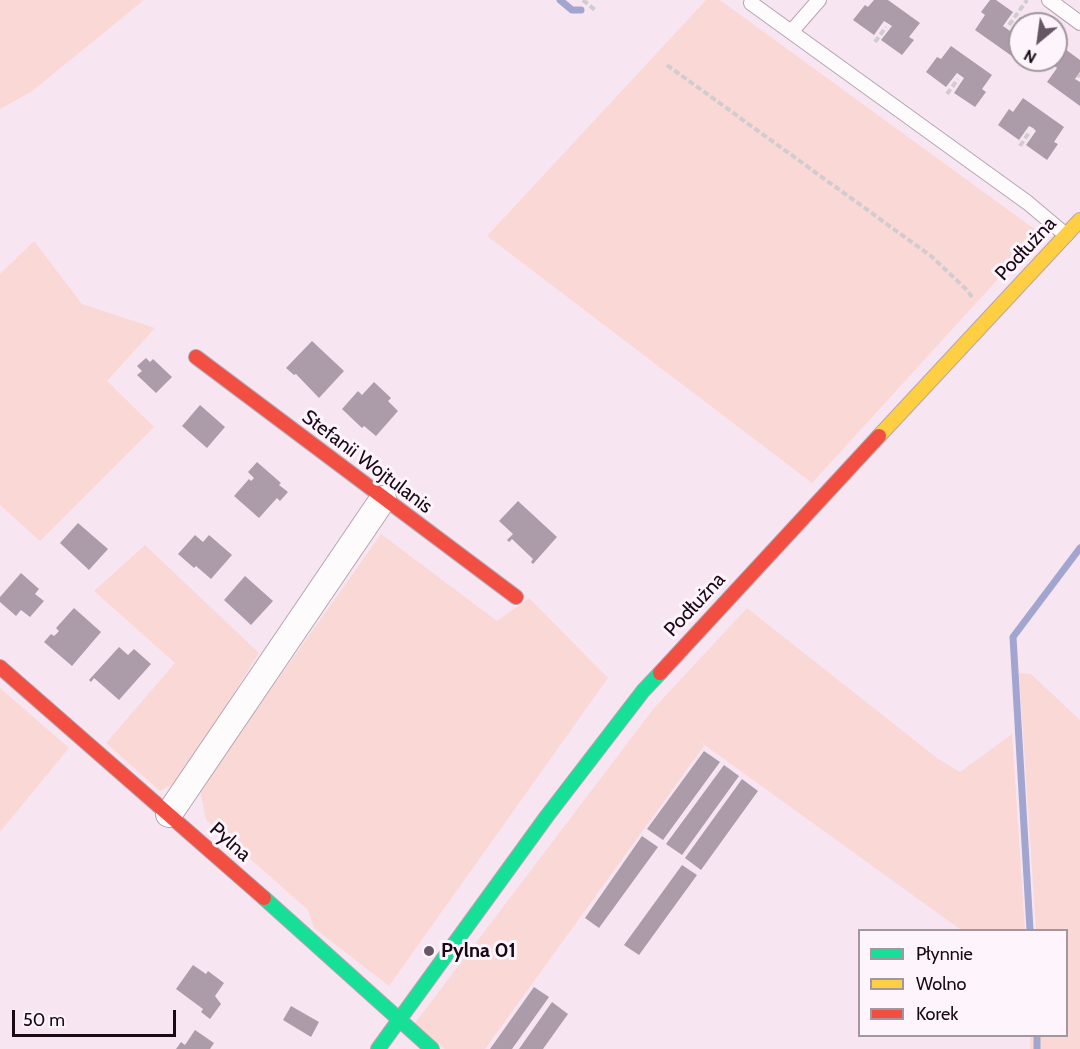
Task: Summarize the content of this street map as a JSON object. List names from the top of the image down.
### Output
{
  "streets": {
    "street": ["Podłużna", "Stefanii Wojtulanis", "Pylna"]
  },
  "crossings": [
    ["Podłużna", "Pylna"]
  ],
  "places": ["Pylna 01"],
  "legend": ["Płynnie", "Wolno", "Korek"],
  "scale_bar": "50 m",
  "north": "bottom left"
}
